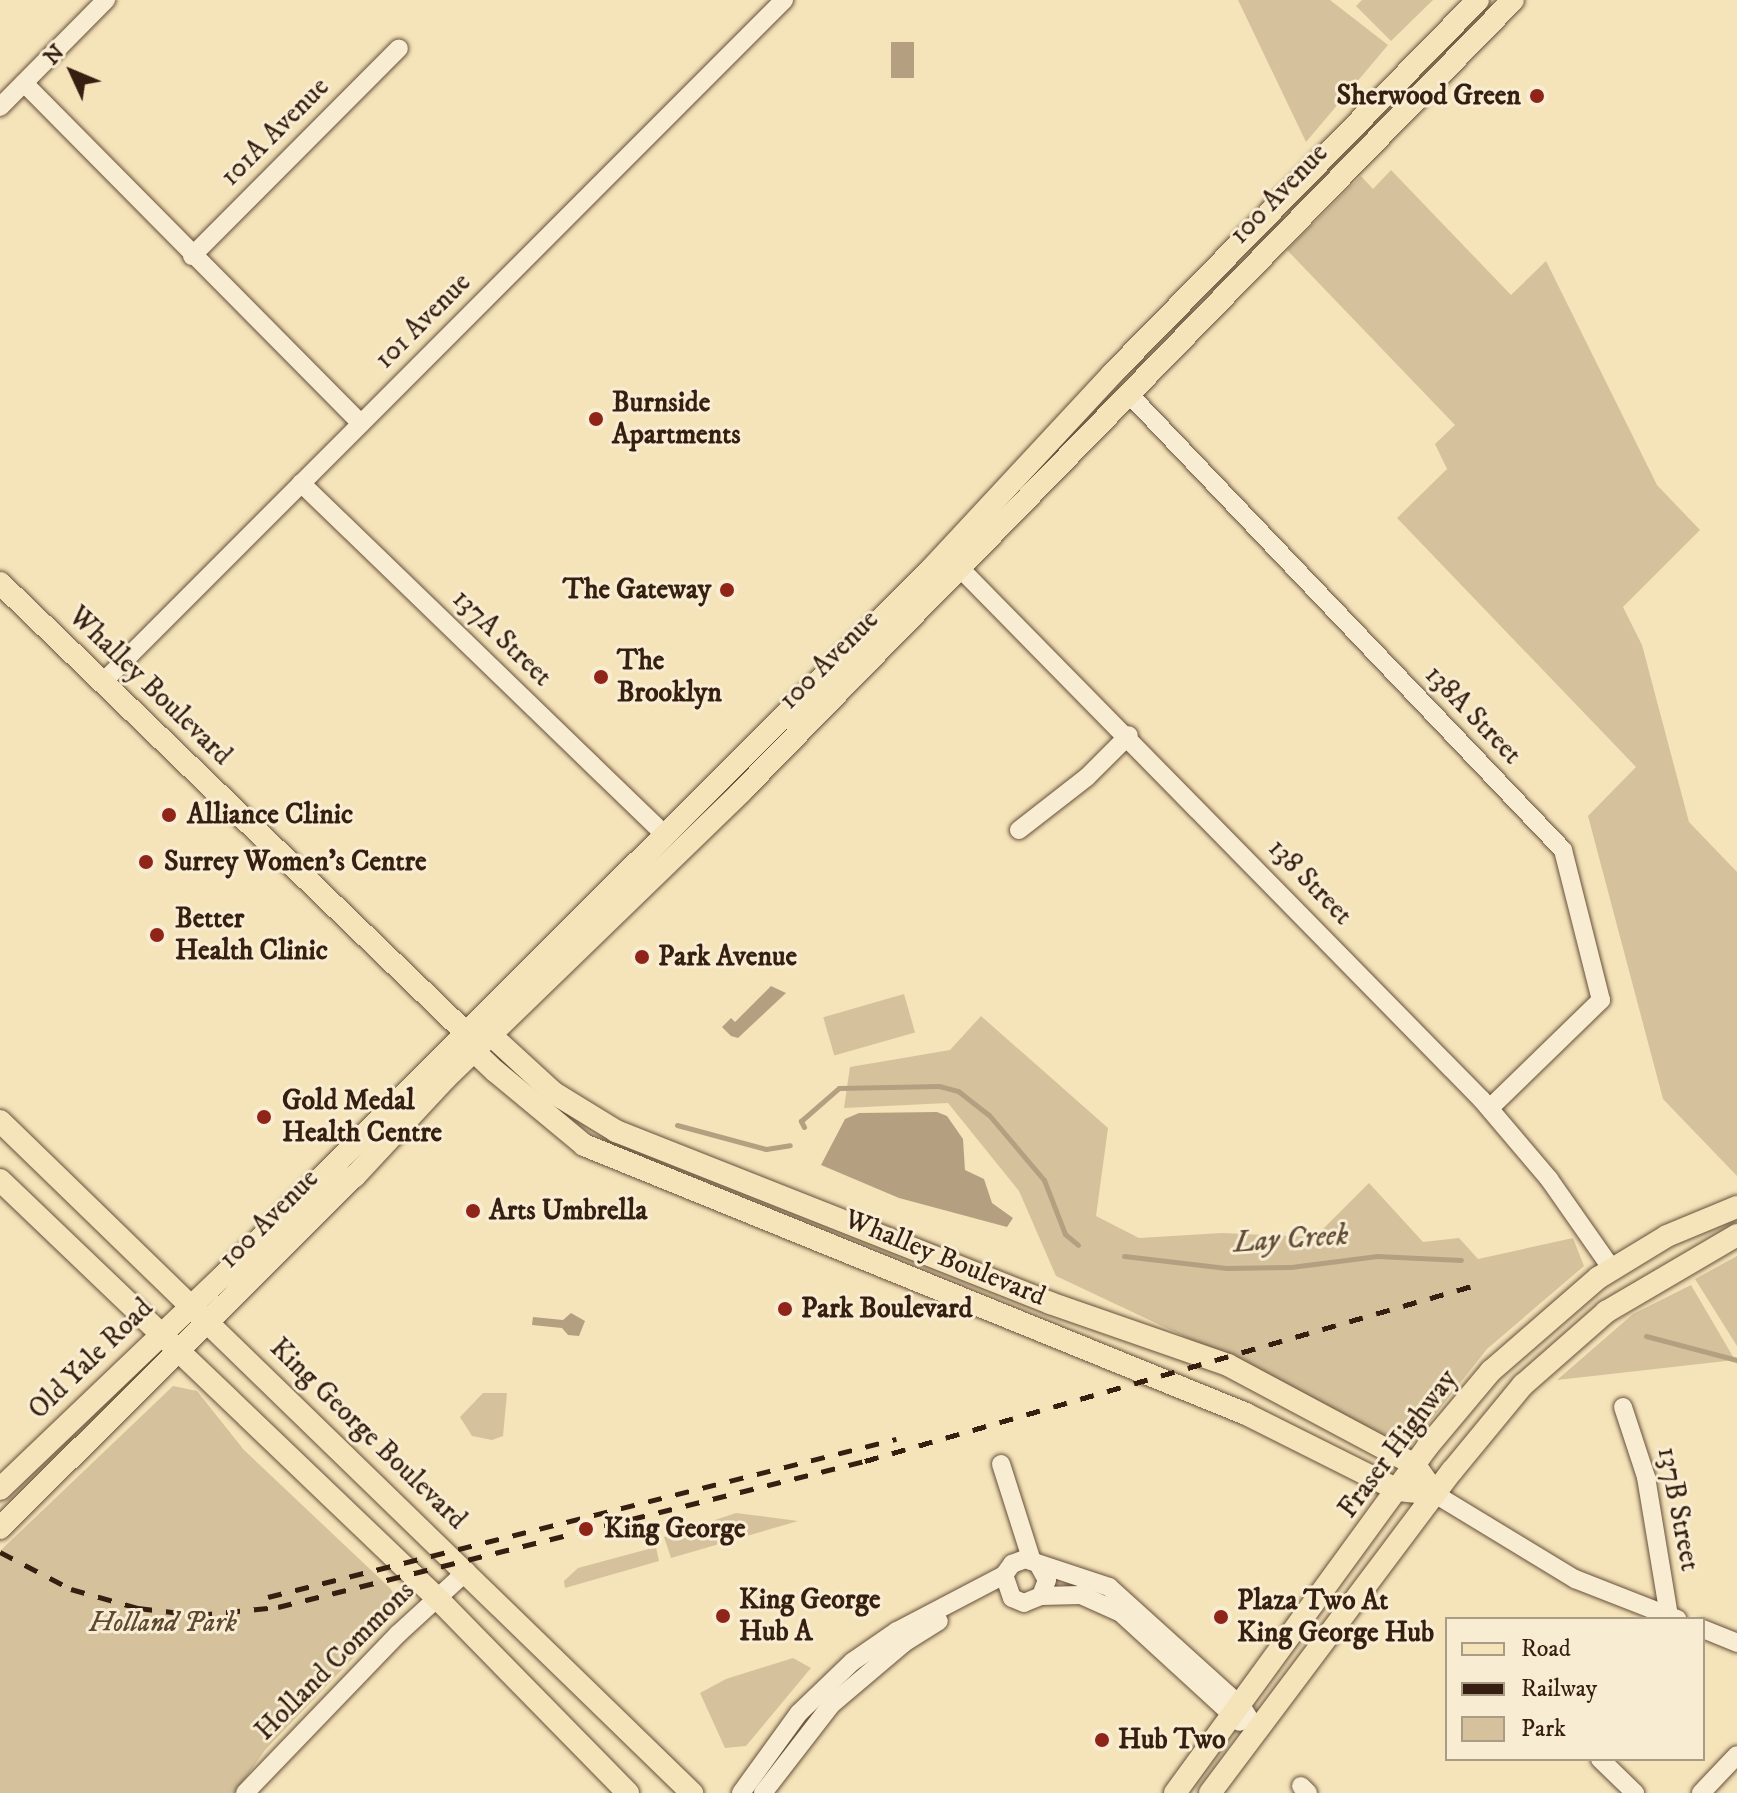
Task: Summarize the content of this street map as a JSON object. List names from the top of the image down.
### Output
{
  "streets": {
    "main road": [
      "100 Avenue",
      "Whalley Boulevard",
      "Old Yale Road",
      "King George Boulevard",
      "Fraser Highway"
    ],
    "street": [
      "101A Avenue",
      "101 Avenue",
      "137A Street",
      "138A Street",
      "138 Street",
      "137B Street",
      "Holland Commons"
    ]
  },
  "crossings": [
    ["100 Avenue", "137A Street"],
    ["100 Avenue", "Whalley Boulevard"],
    ["100 Avenue", "138A Street"],
    ["100 Avenue", "138 Street"],
    ["100 Avenue", "Old Yale Road"],
    ["100 Avenue", "King George Boulevard"],
    ["101 Avenue", "137A Street"],
    ["101 Avenue", "Whalley Boulevard"],
    ["Whalley Boulevard", "Fraser Highway"],
    ["138A Street", "138 Street"],
    ["138 Street", "Fraser Highway"],
    ["Old Yale Road", "King George Boulevard"],
    ["King George Boulevard", "Holland Commons"]
  ],
  "water": ["Lay Creek"],
  "parks": ["Holland Park"],
  "places": [
    "Sherwood Green",
    "Burnside Apartments",
    "The Gateway",
    "The Brooklyn",
    "Alliance Clinic",
    "Surrey Women's Centre",
    "Better Health Clinic",
    "Park Avenue",
    "Gold Medal Health Centre",
    "Arts Umbrella",
    "Park Boulevard",
    "King George",
    "King George Hub A",
    "Plaza Two At King George Hub",
    "Hub Two"
  ],
  "legend": ["Road", "Railway", "Park"],
  "north": "top left"
}
